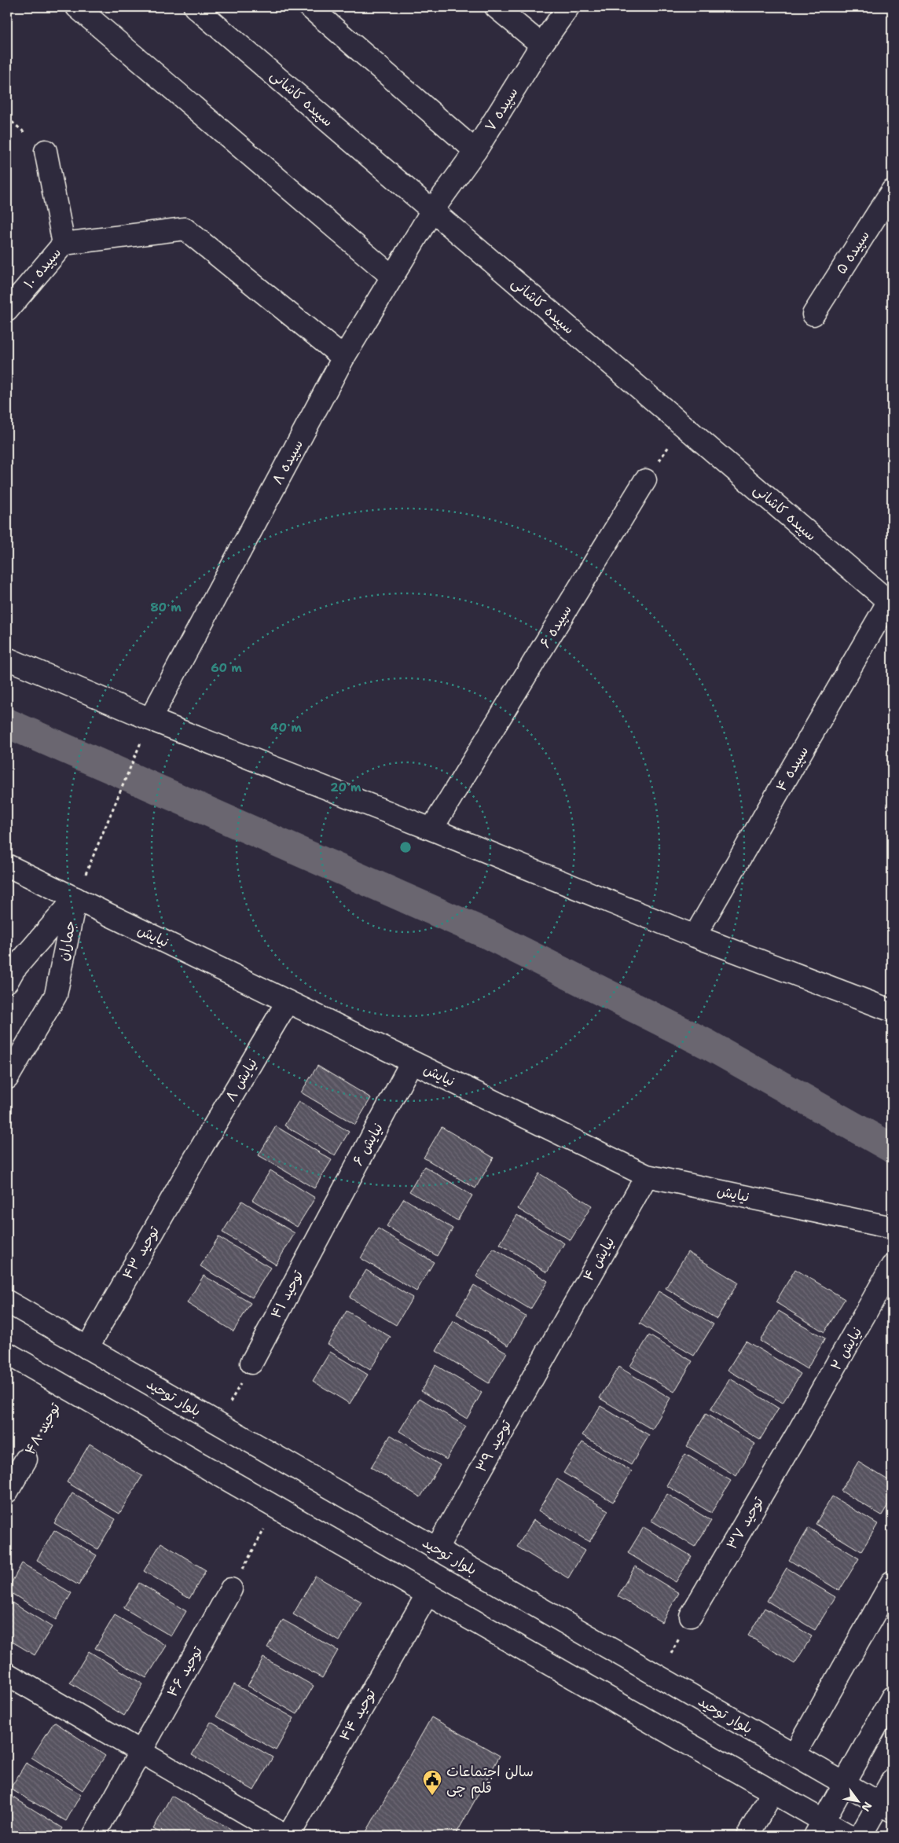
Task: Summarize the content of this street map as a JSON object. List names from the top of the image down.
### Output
{
  "streets": {
    "street": [
      "سپیده کاشانی",
      "سپیده ۷",
      "سپیده ۵",
      "سپیده ۱۰",
      "سپیده ۸",
      "سپیده ۶",
      "سپیده ۴",
      "نیایش",
      "جماران",
      "نیایش ۸",
      "نیایش ۶",
      "توحید ۴۳",
      "نیایش ۴",
      "توحید ۴۱",
      "نیایش ۲",
      "بلوار توحید",
      "توحید ۴۸",
      "توحید ۳۹",
      "توحید ۳۷",
      "توحید ۴۶",
      "توحید ۴۴"
    ]
  },
  "crossings": [
    ["سپیده کاشانی", "سپیده ۷"],
    ["سپیده کاشانی", "سپیده ۸"],
    ["سپیده کاشانی", "سپیده ۴"],
    ["سپیده ۷", "سپیده ۸"],
    ["نیایش", "جماران"],
    ["نیایش", "نیایش ۸"],
    ["نیایش", "نیایش ۶"],
    ["نیایش", "نیایش ۴"],
    ["نیایش ۸", "توحید ۴۳"],
    ["نیایش ۶", "توحید ۴۱"],
    ["توحید ۴۳", "بلوار توحید"],
    ["نیایش ۴", "توحید ۳۹"],
    ["نیایش ۲", "توحید ۳۷"],
    ["بلوار توحید", "توحید ۳۹"]
  ],
  "places": {
    "public building": ["سالن اجتماعات قلم چی"]
  },
  "north": "bottom right",
  "rings": [
    "80 m",
    "60 m",
    "40 m",
    "20 m"
  ]
}
